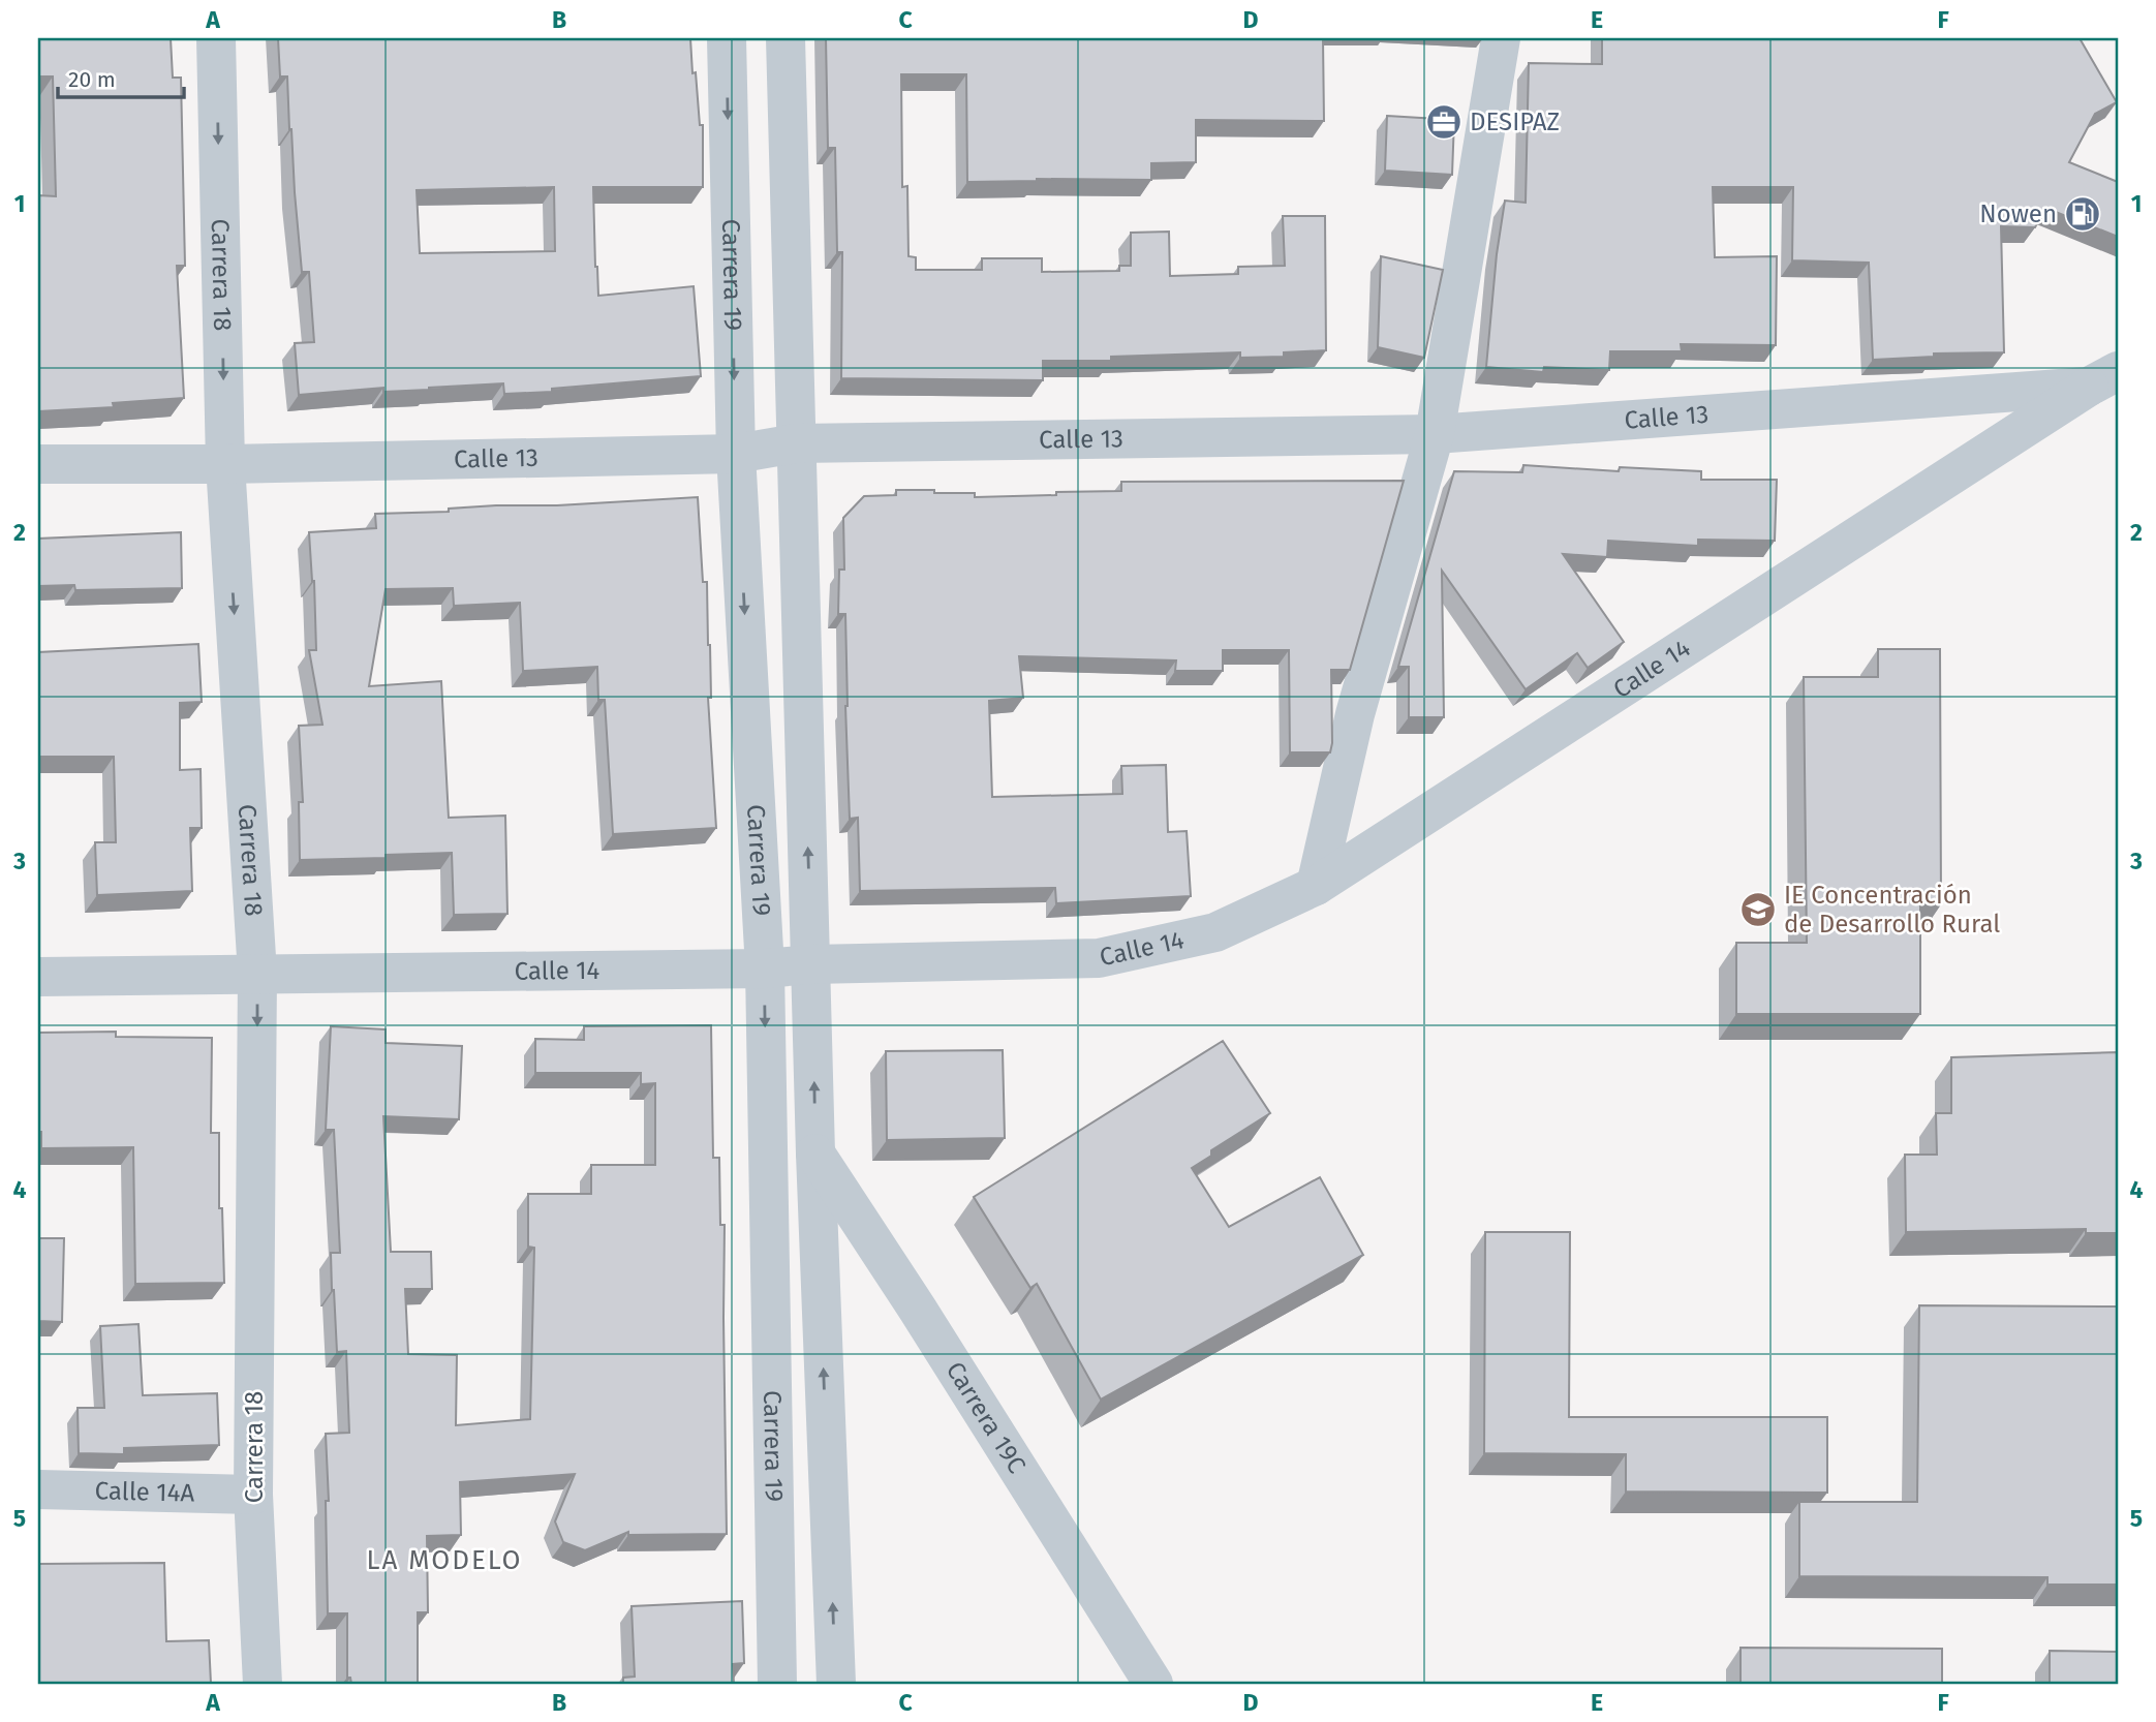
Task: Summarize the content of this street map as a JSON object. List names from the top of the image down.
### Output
{
  "streets": {
    "street": [
      "Carrera 19",
      "Carrera 18",
      "Calle 13",
      "Calle 14",
      "Carrera 19C",
      "Calle 14A"
    ]
  },
  "crossings": [
    ["Carrera 19", "Calle 13"],
    ["Carrera 19", "Calle 14"],
    ["Carrera 19", "Carrera 19C"],
    ["Carrera 18", "Calle 13"],
    ["Carrera 18", "Calle 14"],
    ["Carrera 18", "Calle 14A"],
    ["Calle 13", "Calle 14"]
  ],
  "one_way": ["Carrera 18"],
  "districts": ["LA MODELO"],
  "places": {
    "office": ["DESIPAZ"],
    "fuel station": ["Nowen"],
    "school or university": ["IE Concentración de Desarrollo Rural"]
  },
  "scale_bar": "20 m",
  "grid": {
    "columns": [
      "A",
      "B",
      "C",
      "D",
      "E",
      "F"
    ],
    "rows": [
      "1",
      "2",
      "3",
      "4",
      "5"
    ]
  }
}
